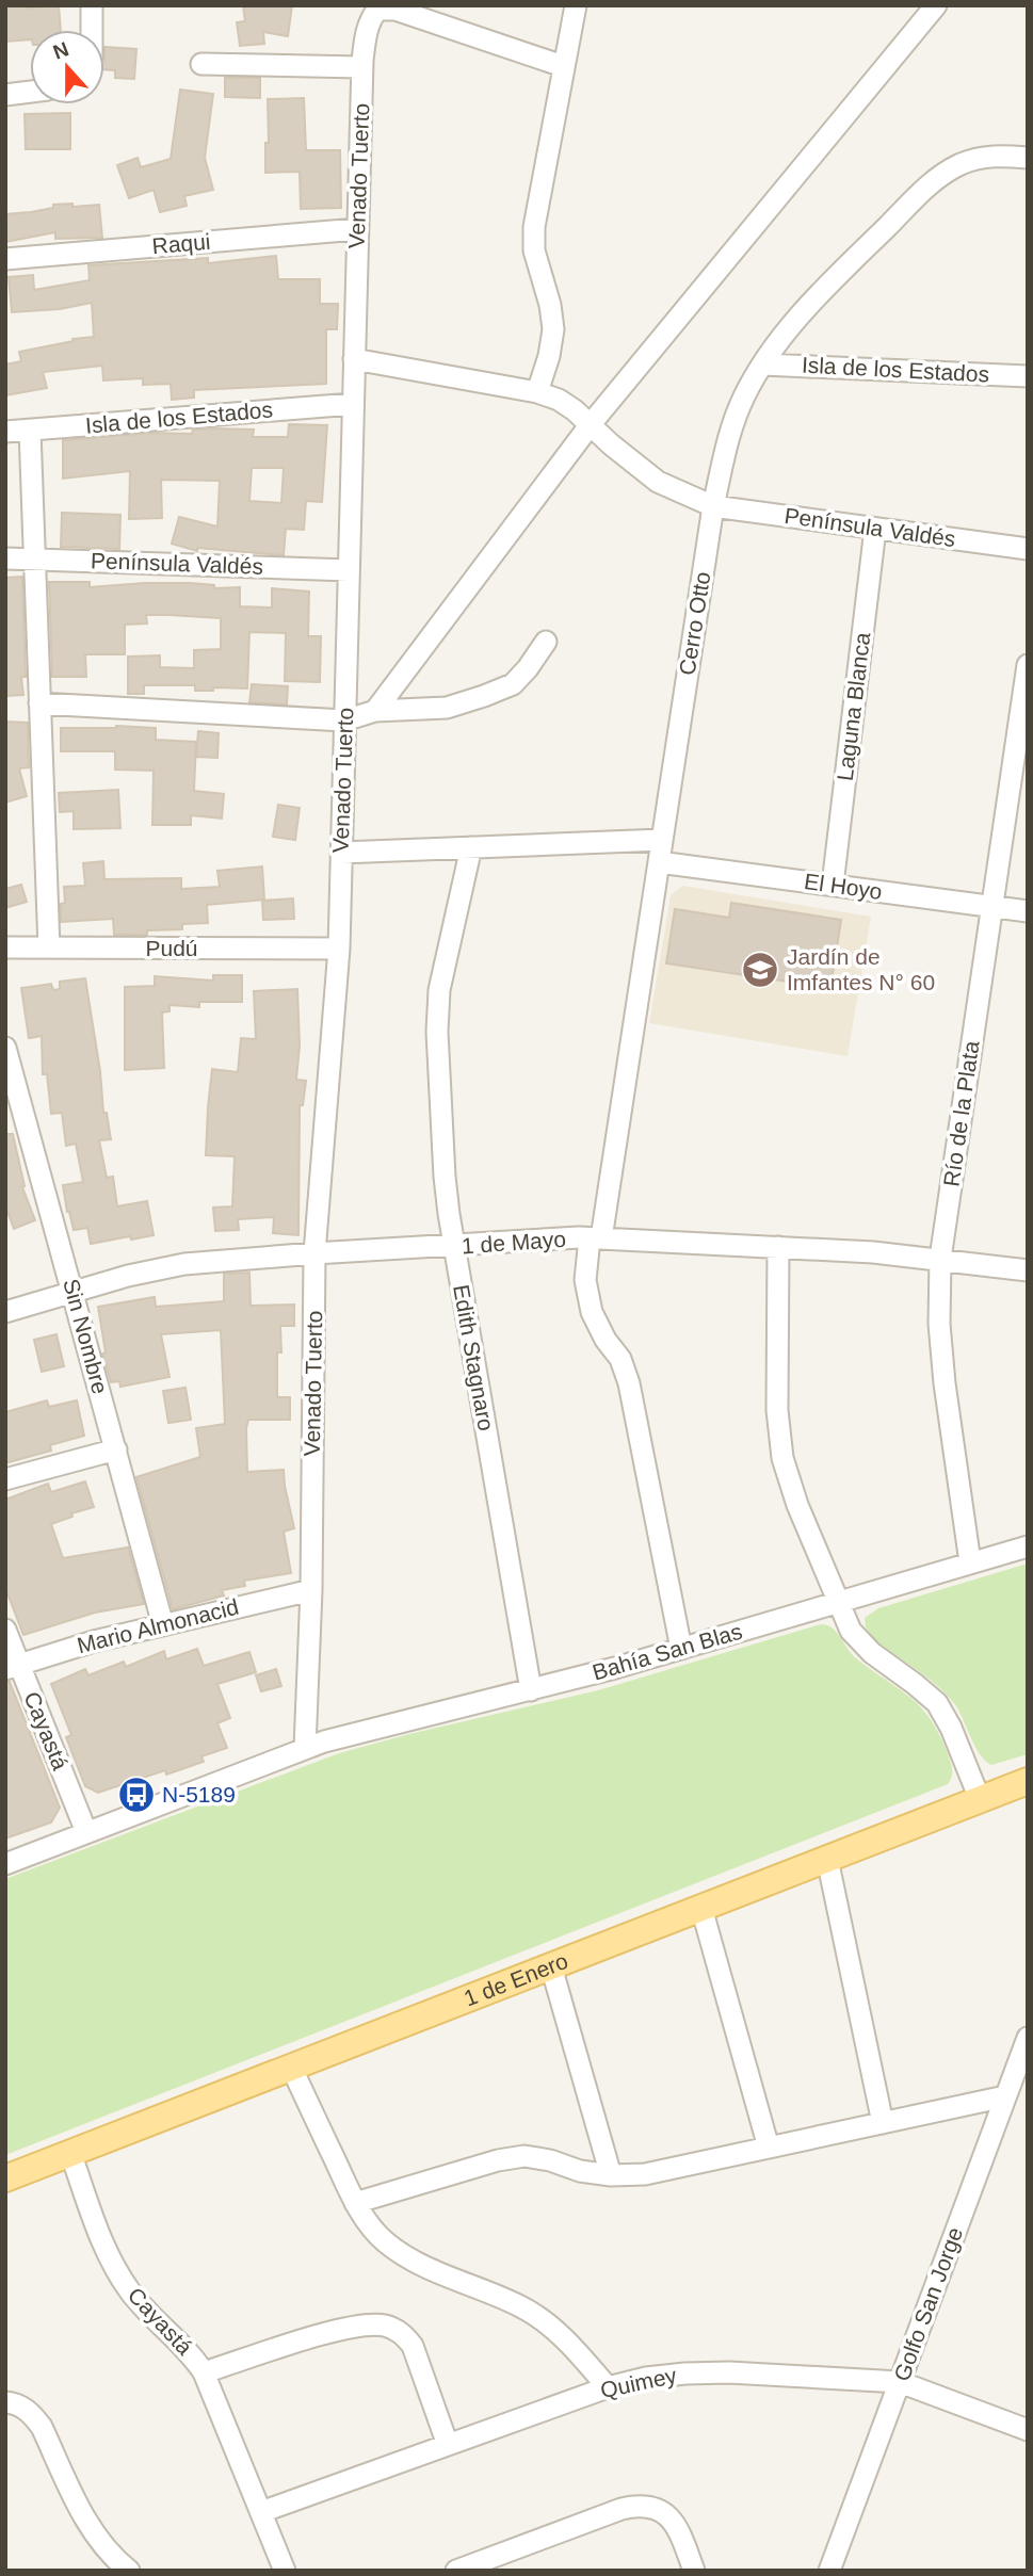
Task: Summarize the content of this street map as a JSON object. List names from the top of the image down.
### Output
{
  "streets": {
    "main road": ["1 de Enero"],
    "street": [
      "Venado Tuerto",
      "Raqui",
      "Isla de los Estados",
      "Península Valdés",
      "Cerro Otto",
      "Laguna Blanca",
      "El Hoyo",
      "Pudú",
      "Río de la Plata",
      "1 de Mayo",
      "Sin Nombre",
      "Edith Stagnaro",
      "Mario Almonacid",
      "Bahía San Blas",
      "Cayastá",
      "Golfo San Jorge",
      "Quimey"
    ]
  },
  "crossings": [
    ["Venado Tuerto", "Raqui"],
    ["Venado Tuerto", "Isla de los Estados"],
    ["Venado Tuerto", "Península Valdés"],
    ["Venado Tuerto", "Pudú"],
    ["Venado Tuerto", "1 de Mayo"],
    ["Venado Tuerto", "Mario Almonacid"],
    ["Venado Tuerto", "Bahía San Blas"],
    ["Isla de los Estados", "Cerro Otto"],
    ["Península Valdés", "Cerro Otto"],
    ["Península Valdés", "Laguna Blanca"],
    ["Cerro Otto", "El Hoyo"],
    ["Cerro Otto", "1 de Mayo"],
    ["Cerro Otto", "Bahía San Blas"],
    ["Laguna Blanca", "El Hoyo"],
    ["El Hoyo", "Río de la Plata"],
    ["Río de la Plata", "1 de Mayo"],
    ["Río de la Plata", "Bahía San Blas"],
    ["1 de Mayo", "Sin Nombre"],
    ["1 de Mayo", "Edith Stagnaro"],
    ["Sin Nombre", "Mario Almonacid"],
    ["Edith Stagnaro", "Bahía San Blas"],
    ["Mario Almonacid", "Cayastá"],
    ["Bahía San Blas", "Cayastá"],
    ["Cayastá", "1 de Enero"],
    ["Cayastá", "Quimey"],
    ["Golfo San Jorge", "Quimey"]
  ],
  "places": {
    "school or university": ["Jardín de Imfantes N° 60"],
    "bus stop": ["N-5189"]
  },
  "north": "top"
}
